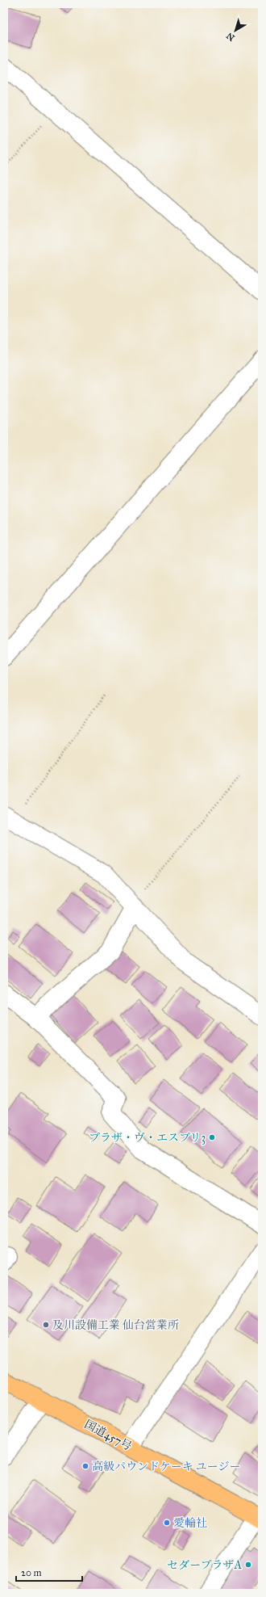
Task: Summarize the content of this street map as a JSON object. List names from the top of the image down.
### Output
{
  "streets": {
    "highway": ["国道457号"]
  },
  "places": [
    "プラザ・ヴ・エスプリ3",
    "及川設備工業 仙台営業所",
    "高級パウンドケーキ ユージー",
    "愛輪社",
    "セダープラザA"
  ],
  "scale_bar": "20 m",
  "north": "bottom left"
}
